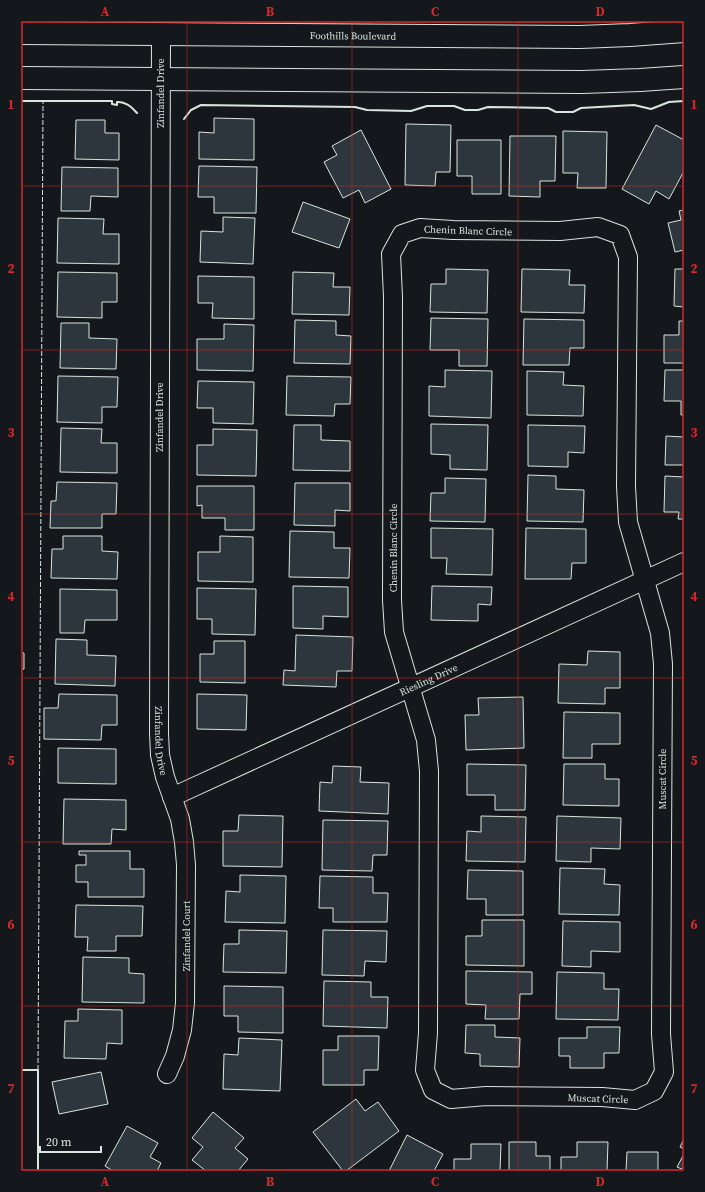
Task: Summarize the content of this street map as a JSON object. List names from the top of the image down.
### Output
{
  "streets": {
    "main road": ["Foothills Boulevard"],
    "street": [
      "Zinfandel Drive",
      "Chenin Blanc Circle",
      "Riesling Drive",
      "Muscat Circle",
      "Zinfandel Court"
    ]
  },
  "crossings": [
    ["Foothills Boulevard", "Zinfandel Drive"],
    ["Zinfandel Drive", "Riesling Drive"],
    ["Zinfandel Drive", "Zinfandel Court"],
    ["Chenin Blanc Circle", "Riesling Drive"],
    ["Chenin Blanc Circle", "Muscat Circle"],
    ["Riesling Drive", "Muscat Circle"],
    ["Riesling Drive", "Zinfandel Court"]
  ],
  "scale_bar": "20 m",
  "grid": {
    "columns": [
      "A",
      "B",
      "C",
      "D"
    ],
    "rows": [
      "1",
      "2",
      "3",
      "4",
      "5",
      "6",
      "7"
    ]
  }
}
